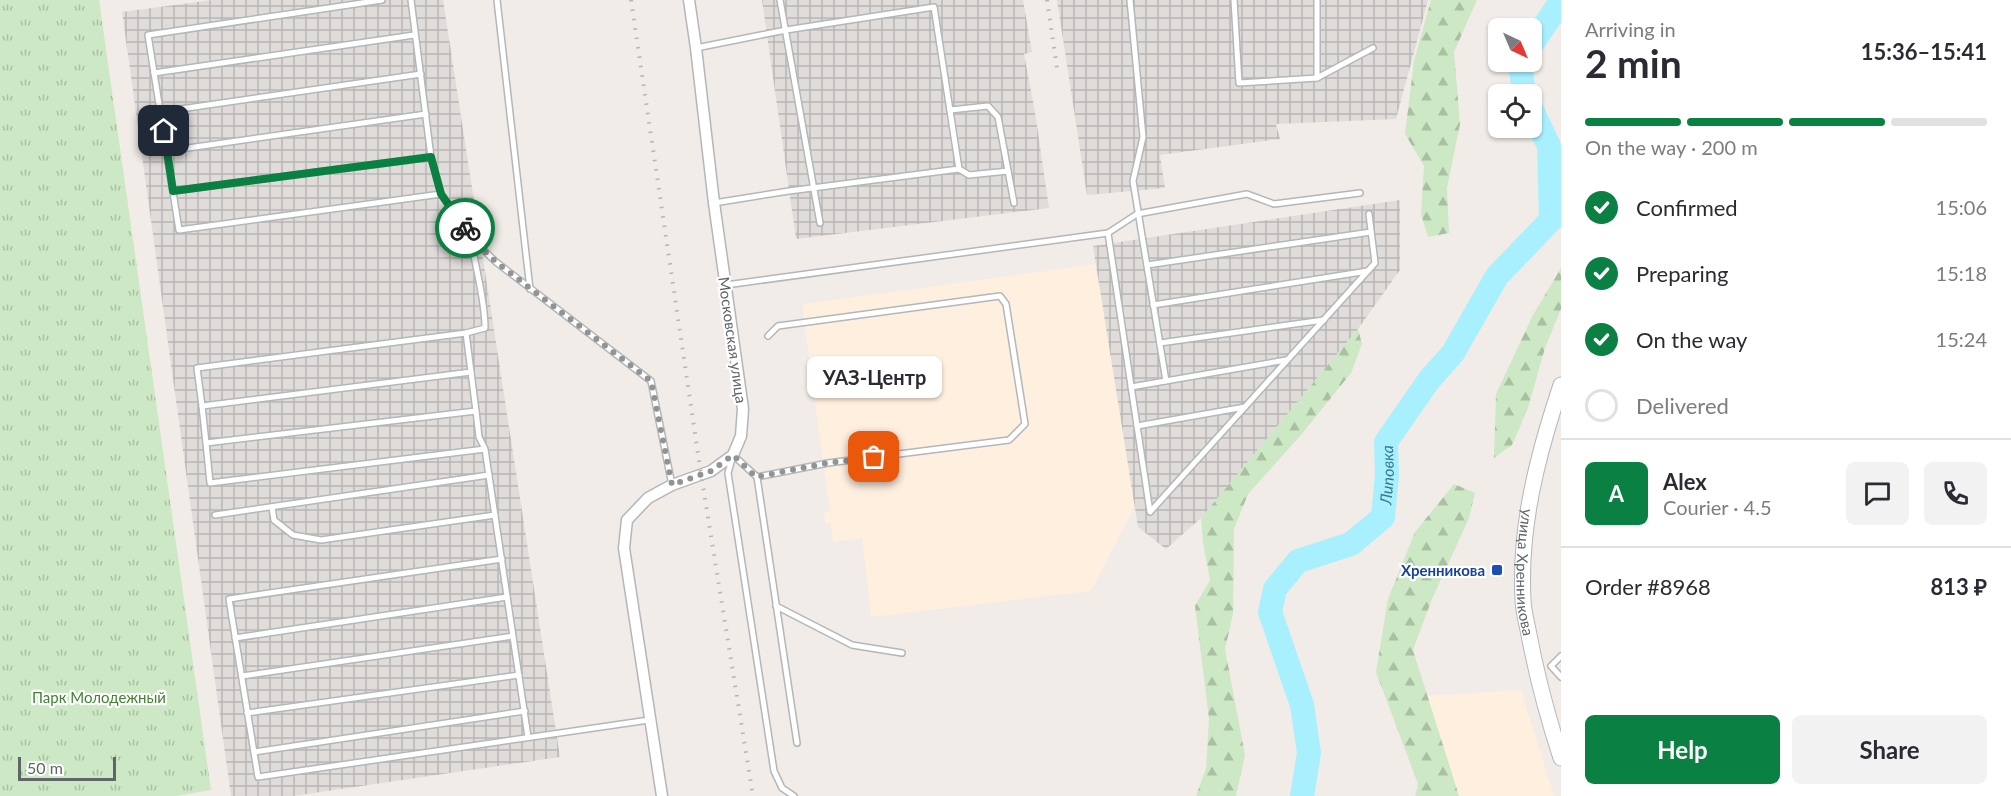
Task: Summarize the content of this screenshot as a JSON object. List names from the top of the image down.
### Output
{
  "streets": {
    "street": ["Московская улица", "улица Хренникова"]
  },
  "water": ["Липовка"],
  "parks": ["Парк Молодежный"],
  "places": {
    "other": ["УАЗ-Центр"],
    "transit": ["Хренникова"]
  },
  "scale_bar": "50 m",
  "north": "bottom right",
  "page": {
    "heading": ["2 min", "Arriving in", "15:36–15:41"],
    "panel": [
      "Alex",
      "Courier · 4.5",
      "Order #8968",
      "813 ₽"
    ],
    "bar": "On the way · 200 m",
    "list": [
      ["Confirmed", "15:06"],
      ["Preparing", "15:18"],
      ["On the way", "15:24"],
      "Delivered"
    ],
    "bubble": "УАЗ-Центр",
    "round": "A",
    "buttons": ["Help", "Share"],
    "scale": "50 m"
  }
}
